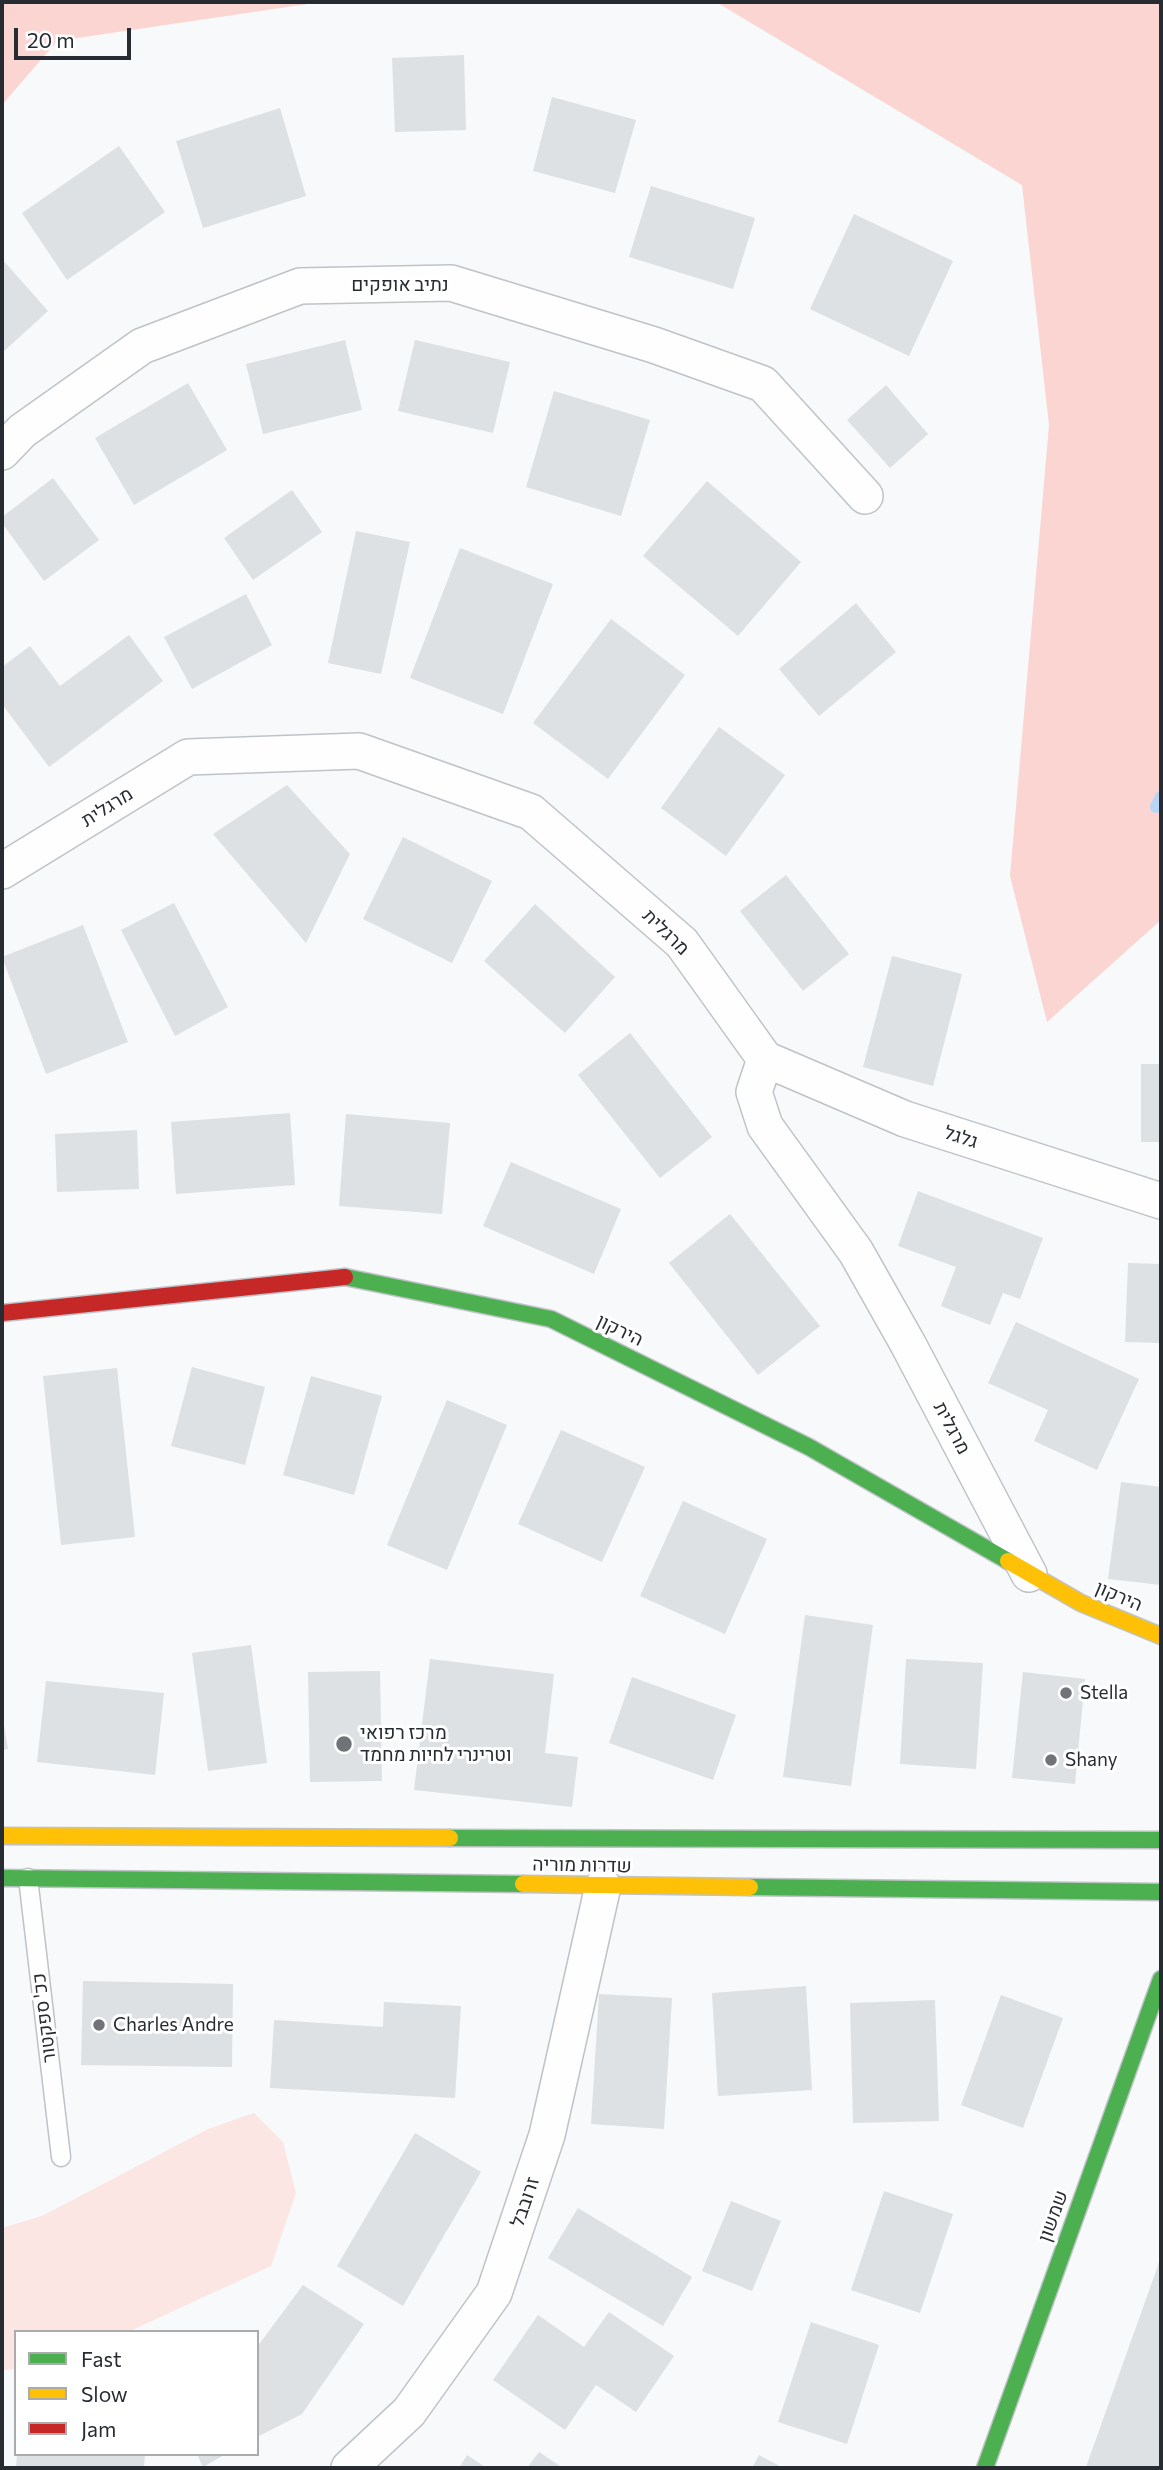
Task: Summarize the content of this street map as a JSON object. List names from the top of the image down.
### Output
{
  "streets": {
    "main road": ["הירקון", "שדרות מוריה", "שמשון"],
    "street": [
      "נתיב אופקים",
      "מרגלית",
      "גלגל",
      "זרובבל"
    ],
    "lane": ["ככ' ספקטור"]
  },
  "crossings": [
    ["מרגלית", "גלגל"],
    ["מרגלית", "הירקון"],
    ["שדרות מוריה", "ככ' ספקטור"],
    ["שדרות מוריה", "זרובבל"]
  ],
  "places": [
    "Stella",
    "מרכז רפואי וטרינרי לחיות מחמד",
    "Shany",
    "Charles Andre"
  ],
  "legend": ["Fast", "Slow", "Jam"],
  "scale_bar": "20 m"
}
